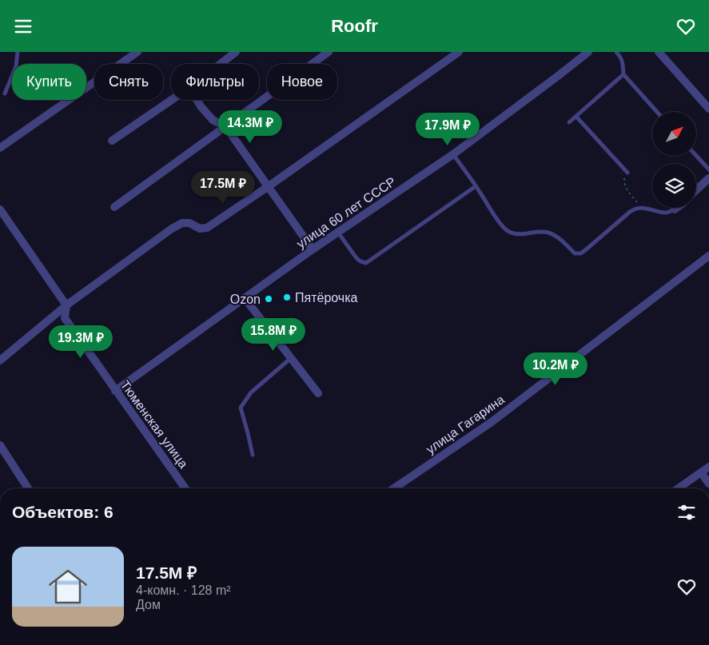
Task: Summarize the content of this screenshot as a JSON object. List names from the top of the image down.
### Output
{
  "streets": {
    "street": ["улица 60 лет СССР", "Тюменская улица", "улица Гагарина"]
  },
  "crossings": [
    ["улица 60 лет СССР", "Тюменская улица"]
  ],
  "places": ["Пятёрочка", "Ozon"],
  "north": "top right",
  "page": {
    "header": "Roofr",
    "chip": [
      "Купить",
      "Снять",
      "Фильтры",
      "Новое"
    ],
    "price": [
      "14.3M ₽",
      "17.9M ₽",
      "17.5M ₽",
      "15.8M ₽",
      "19.3M ₽",
      "10.2M ₽"
    ],
    "heading": "Объектов: 6",
    "list": [
      {
        "name": "17.5M ₽",
        "note": "4-комн. · 128 m² · Дом"
      }
    ]
  }
}
